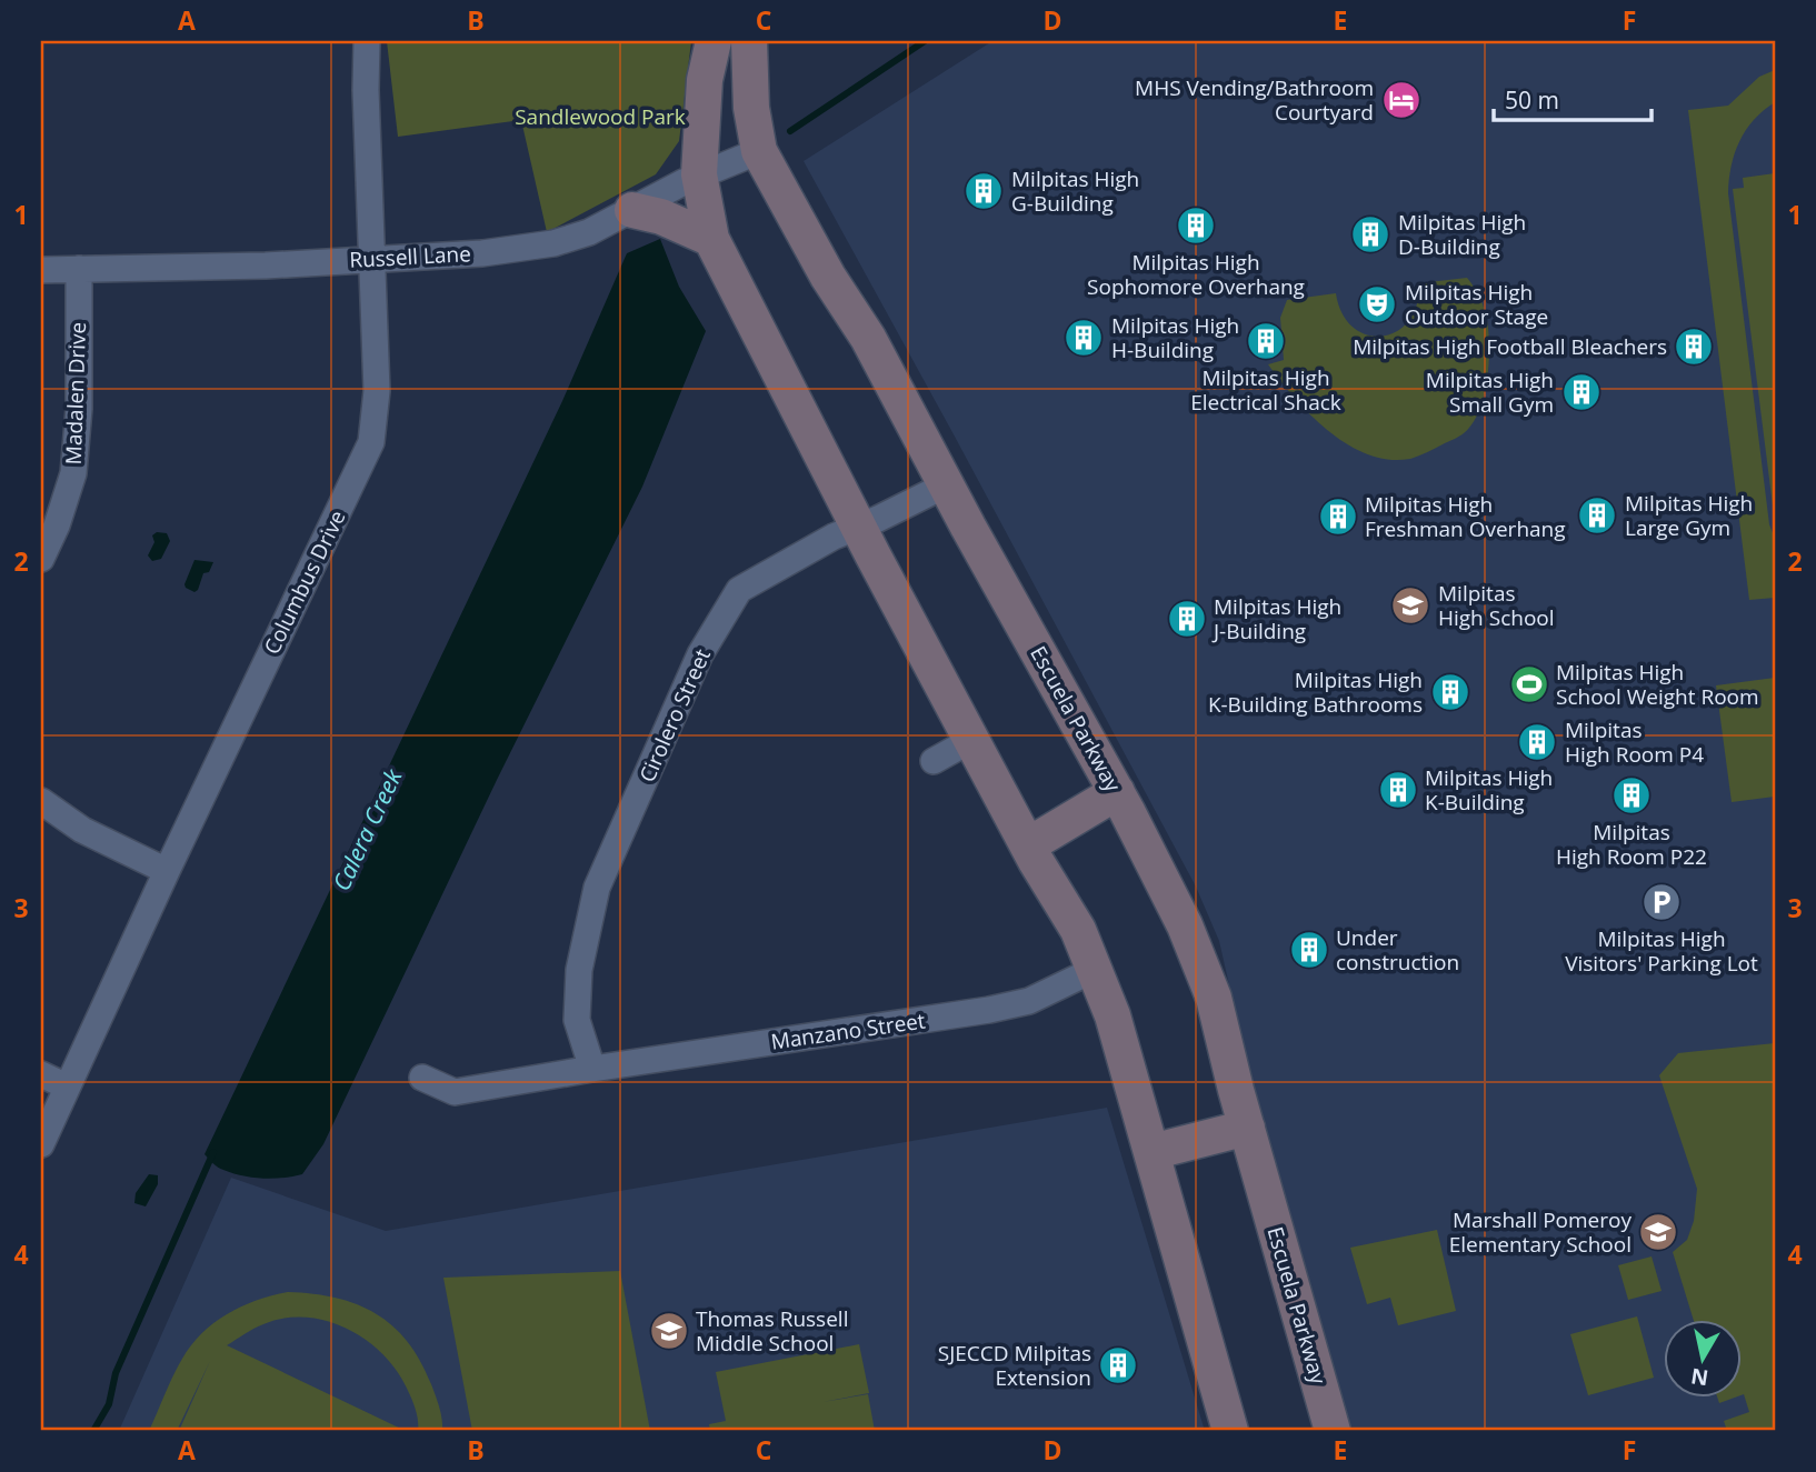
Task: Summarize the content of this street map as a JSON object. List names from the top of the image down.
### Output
{
  "streets": {
    "street": [
      "Russell Lane",
      "Madalen Drive",
      "Columbus Drive",
      "Cirolero Street",
      "Escuela Parkway",
      "Manzano Street"
    ]
  },
  "crossings": [
    ["Russell Lane", "Madalen Drive"],
    ["Russell Lane", "Columbus Drive"],
    ["Russell Lane", "Escuela Parkway"],
    ["Cirolero Street", "Escuela Parkway"],
    ["Cirolero Street", "Manzano Street"]
  ],
  "water": ["Calera Creek"],
  "parks": ["Sandlewood Park"],
  "places": {
    "hotel": ["MHS Vending/Bathroom Courtyard"],
    "building": [
      "Milpitas High G-Building",
      "Milpitas High Sophomore Overhang",
      "Milpitas High D-Building",
      "Milpitas High H-Building",
      "Milpitas High Electrical Shack",
      "Milpitas High Football Bleachers",
      "Milpitas High Small Gym",
      "Milpitas High Large Gym",
      "Milpitas High Freshman Overhang",
      "Milpitas High J-Building",
      "Milpitas High K-Building Bathrooms",
      "Milpitas High Room P4",
      "Milpitas High K-Building",
      "Milpitas High Room P22",
      "Under construction",
      "SJECCD Milpitas Extension"
    ],
    "theatre": ["Milpitas High Outdoor Stage"],
    "school or university": ["Milpitas High School", "Marshall Pomeroy Elementary School", "Thomas Russell Middle School"],
    "sports": ["Milpitas High School Weight Room"],
    "parking": ["Milpitas High Visitors' Parking Lot"]
  },
  "scale_bar": "50 m",
  "north": "bottom",
  "grid": {
    "columns": [
      "A",
      "B",
      "C",
      "D",
      "E",
      "F"
    ],
    "rows": [
      "1",
      "2",
      "3",
      "4"
    ]
  }
}
